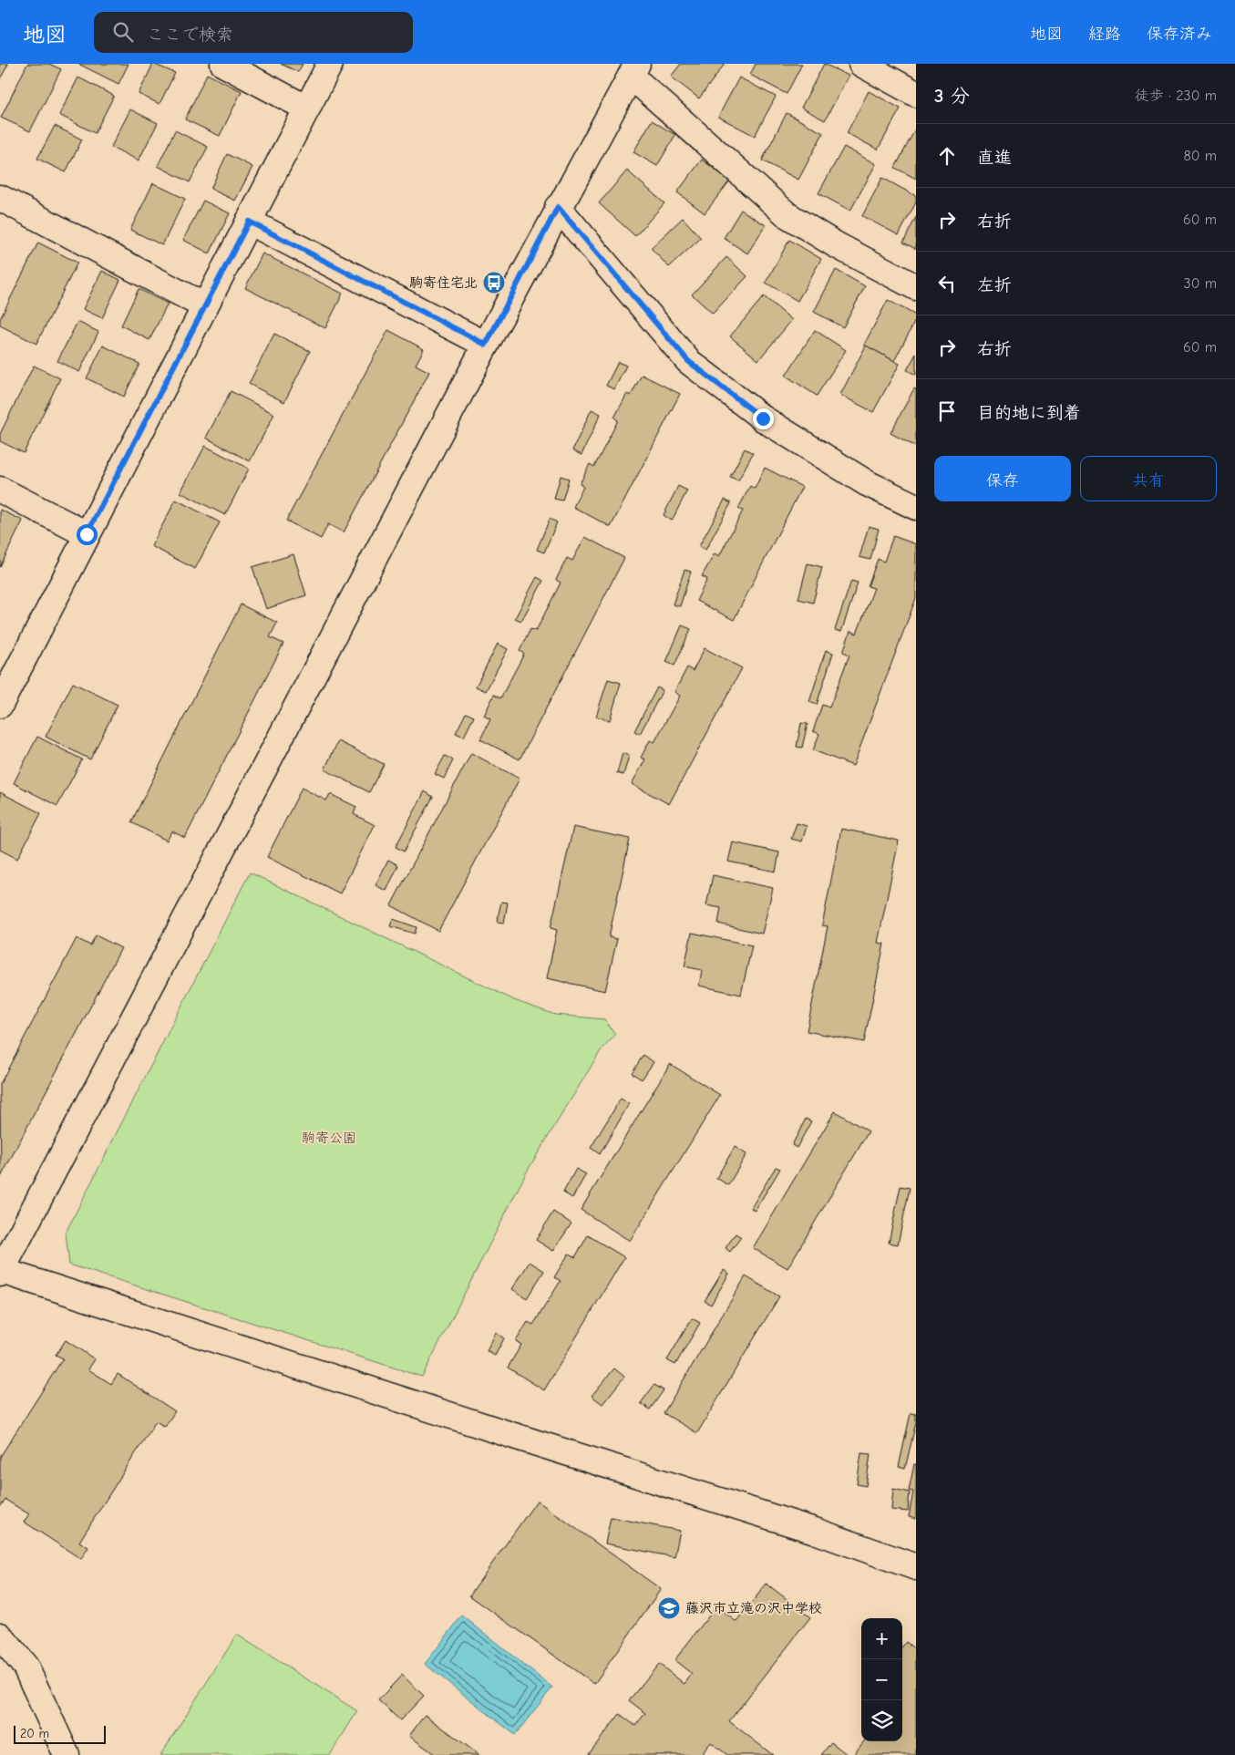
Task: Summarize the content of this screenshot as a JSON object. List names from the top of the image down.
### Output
{
  "parks": ["駒寄公園"],
  "places": {
    "bus stop": ["駒寄住宅北"],
    "school or university": ["藤沢市立滝の沢中学校"]
  },
  "scale_bar": "20 m",
  "page": {
    "header": "地図",
    "search": "ここで検索",
    "nav": ["地図", "経路", "保存済み"],
    "heading": ["3 分", "徒歩 · 230 m"],
    "list": [
      ["直進", "80 m"],
      ["右折", "60 m"],
      ["左折", "30 m"],
      ["右折", "60 m"],
      "目的地に到着"
    ],
    "buttons": ["保存", "共有"],
    "map_buttons": ["+", "−"],
    "scale": "20 m"
  }
}
